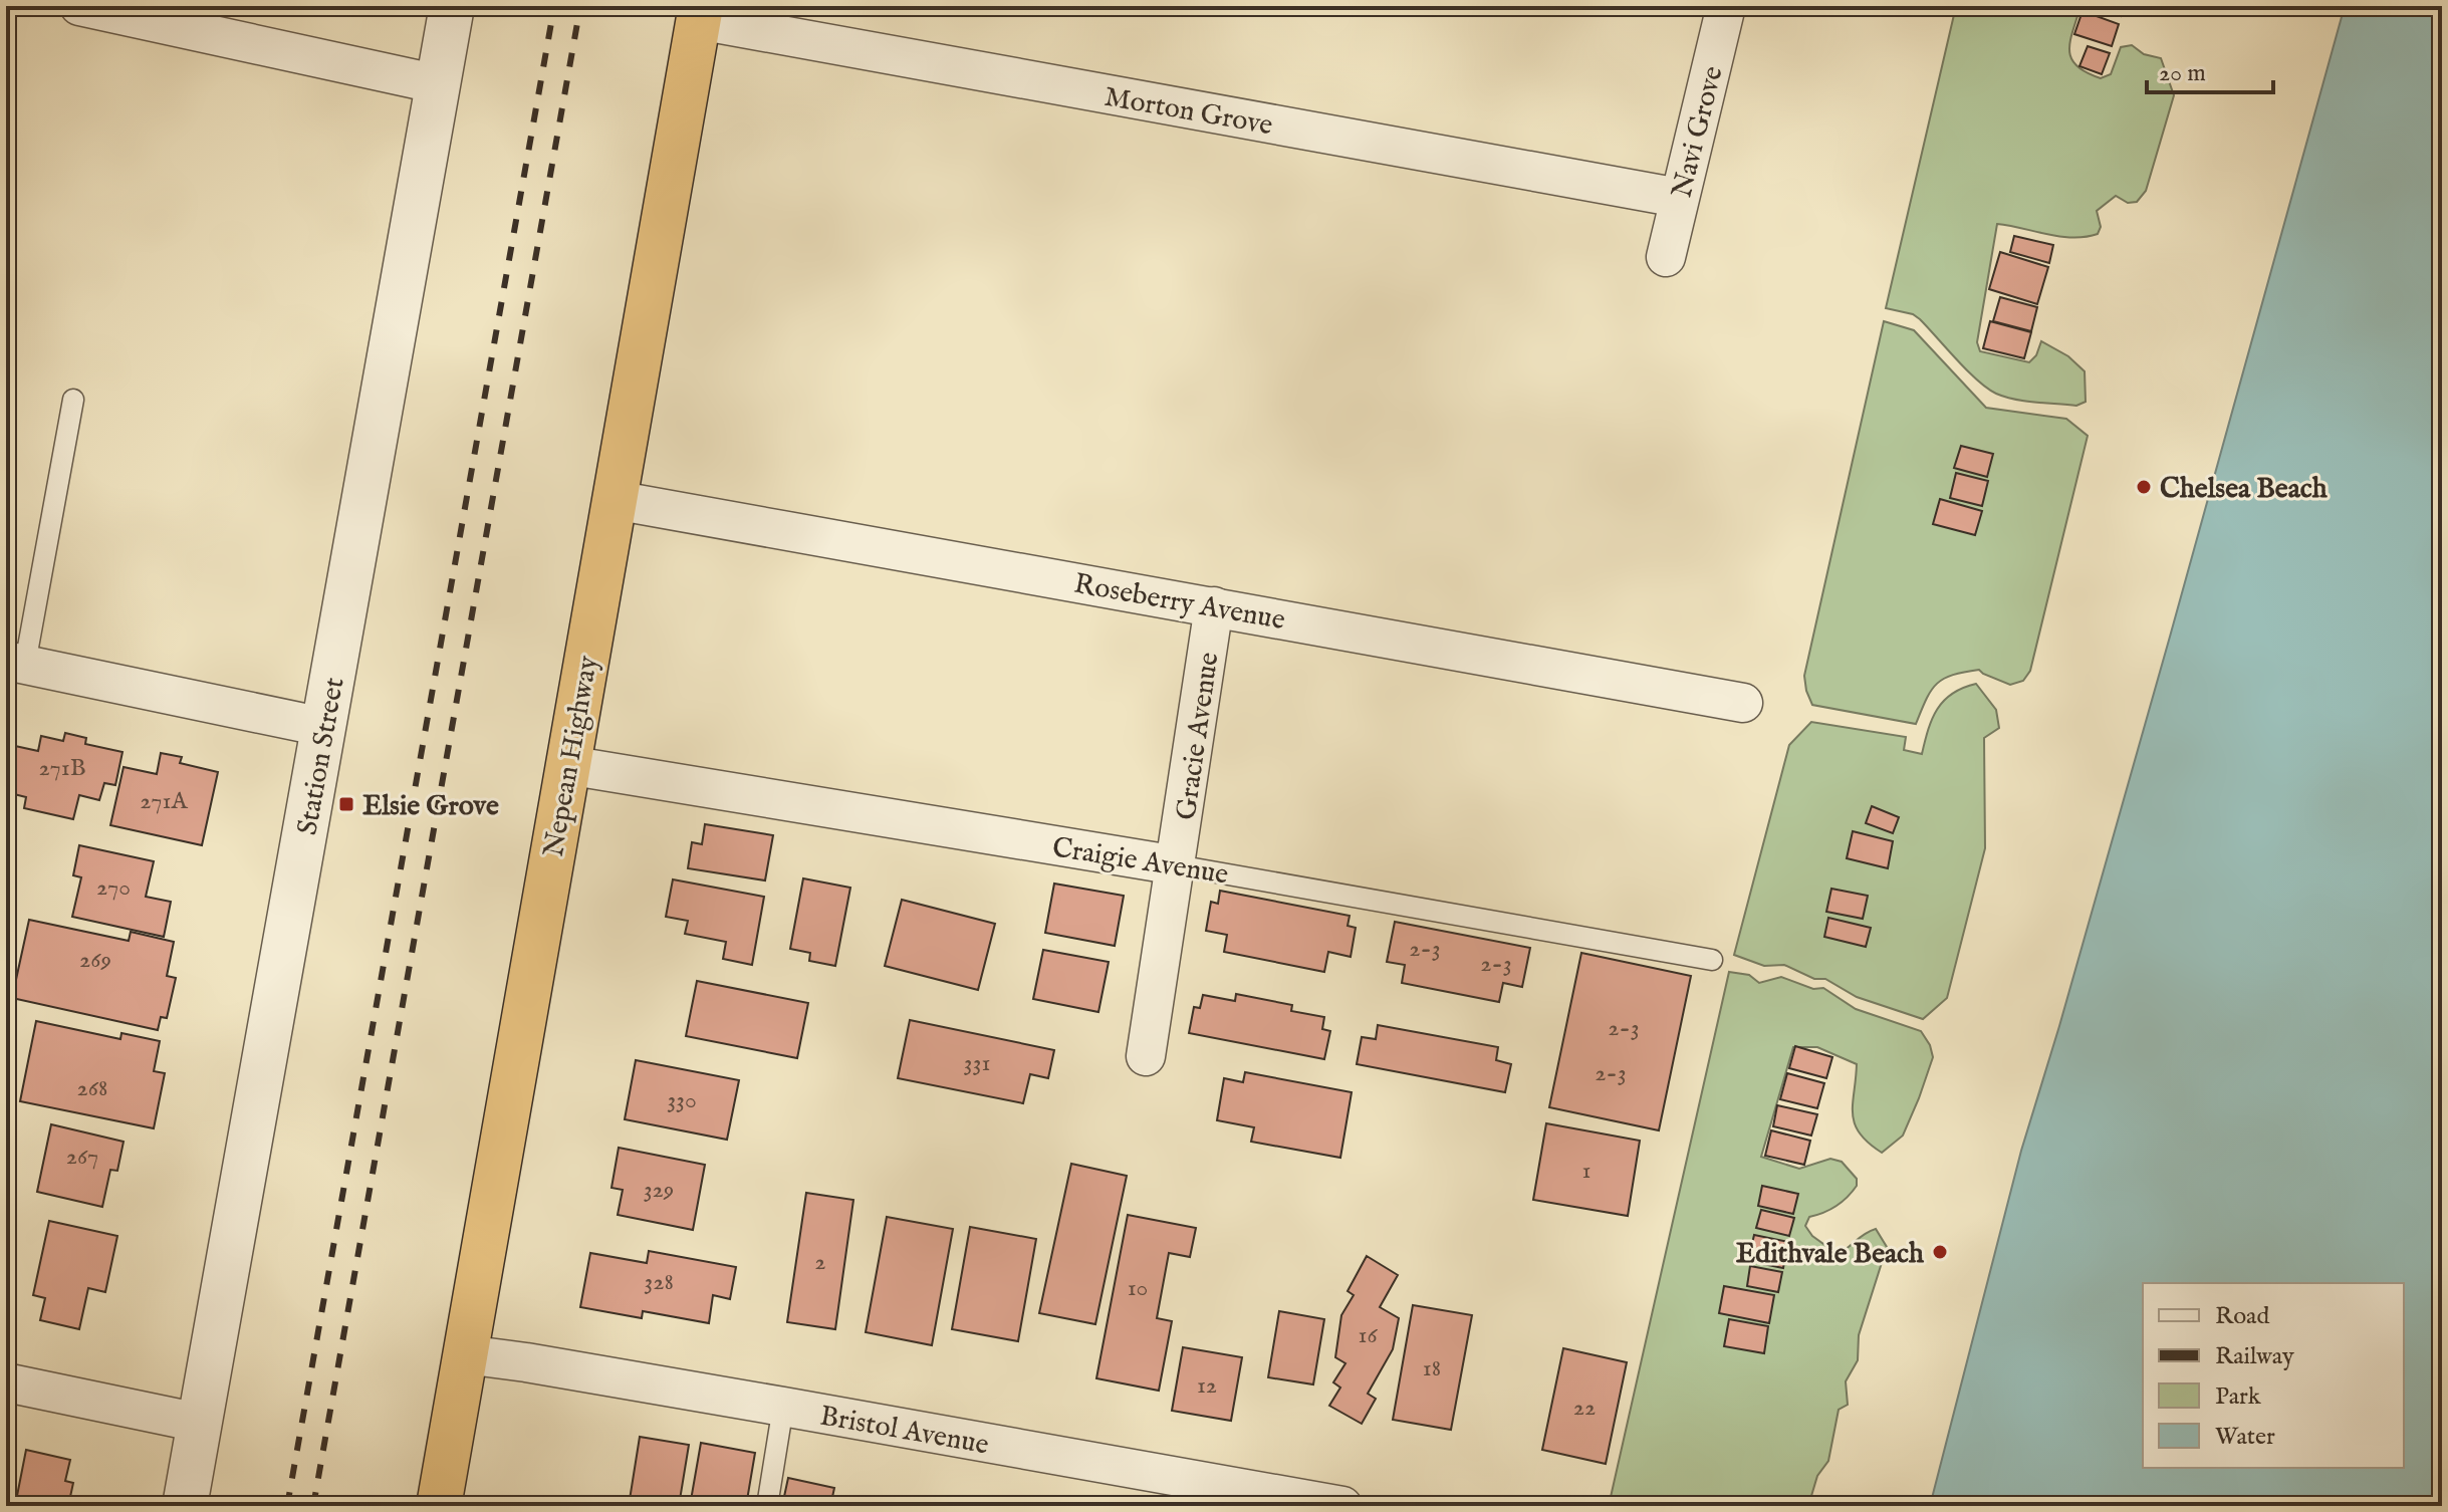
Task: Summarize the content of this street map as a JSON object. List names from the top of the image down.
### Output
{
  "streets": {
    "highway": ["Nepean Highway"],
    "street": [
      "Morton Grove",
      "Navi Grove",
      "Roseberry Avenue",
      "Gracie Avenue",
      "Station Street",
      "Craigie Avenue",
      "Bristol Avenue"
    ]
  },
  "crossings": [
    ["Morton Grove", "Navi Grove"],
    ["Morton Grove", "Nepean Highway"],
    ["Roseberry Avenue", "Gracie Avenue"],
    ["Roseberry Avenue", "Nepean Highway"],
    ["Gracie Avenue", "Craigie Avenue"],
    ["Nepean Highway", "Craigie Avenue"],
    ["Nepean Highway", "Bristol Avenue"]
  ],
  "places": {
    "other": ["Chelsea Beach", "Edithvale Beach"],
    "transit": ["Elsie Grove"]
  },
  "house_numbers": [
    "271B",
    "271A",
    "270",
    "2-3",
    "269",
    "2-3",
    "2-3",
    "331",
    "2-3",
    "268",
    "330",
    "267",
    "1",
    "329",
    "2",
    "328",
    "10",
    "16",
    "18",
    "12",
    "22"
  ],
  "legend": [
    "Road",
    "Railway",
    "Park",
    "Water"
  ],
  "scale_bar": "20 m"
}
